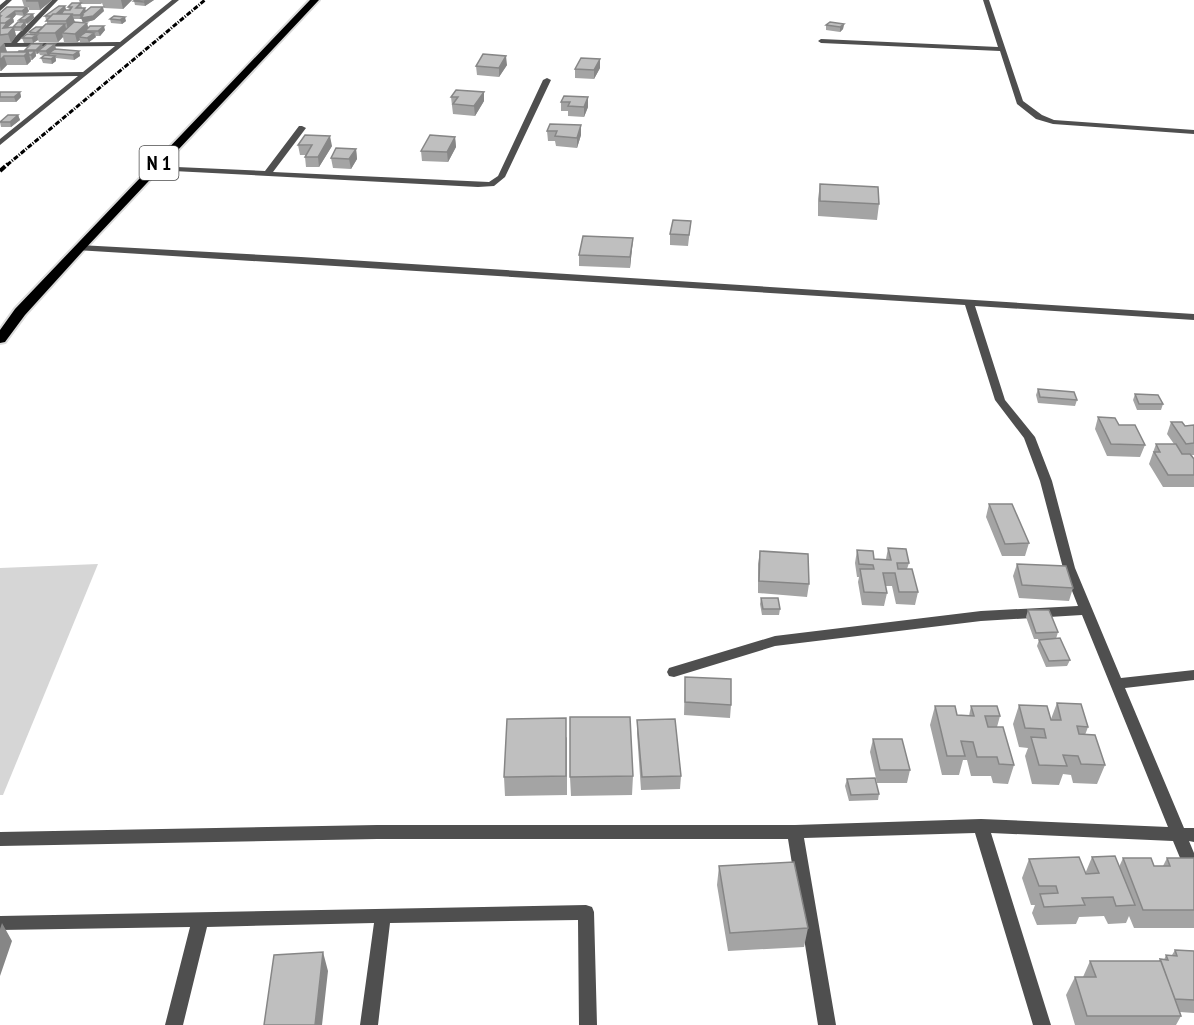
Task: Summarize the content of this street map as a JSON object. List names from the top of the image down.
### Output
{
  "streets": {
    "highway": ["N 1"]
  }
}
